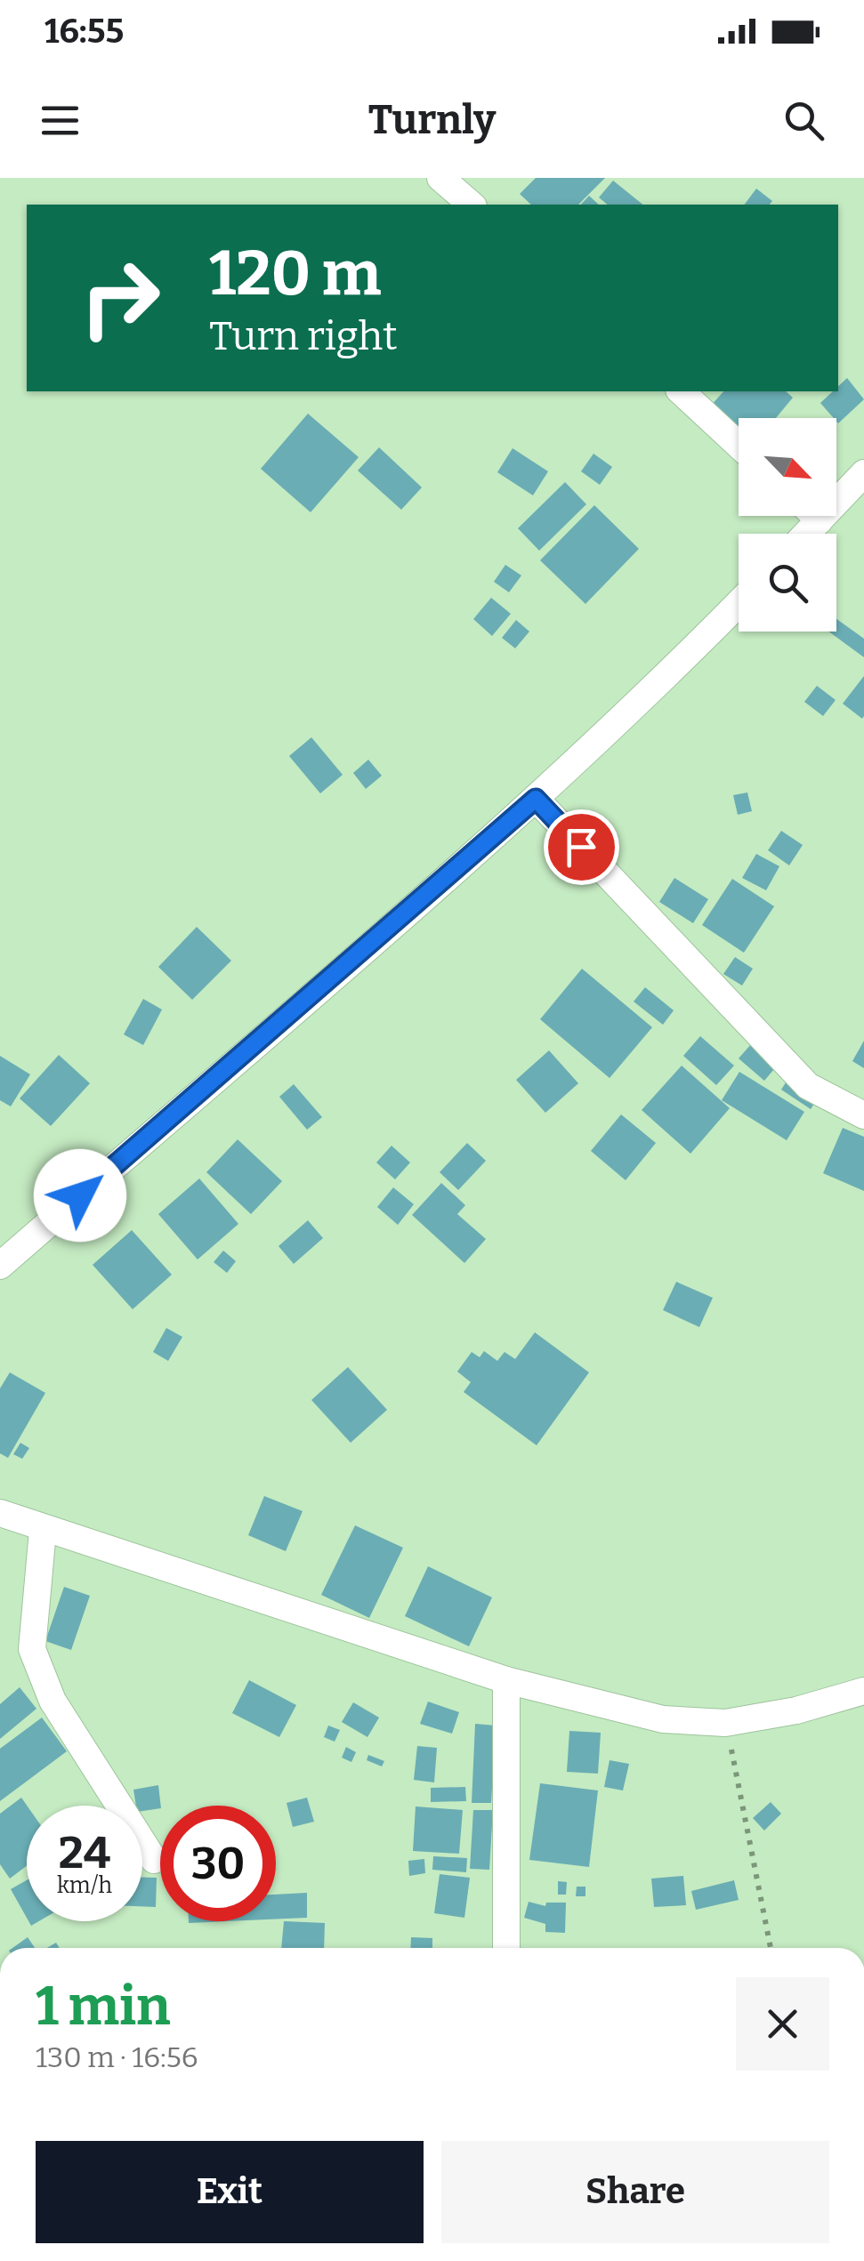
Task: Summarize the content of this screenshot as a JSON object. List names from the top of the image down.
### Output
{
  "north": "bottom right",
  "page": {
    "status": "16:55",
    "header": "Turnly",
    "turn": ["120 m", "Turn right"],
    "speed": "24 km/h",
    "limit": "30",
    "heading": ["1 min", "130 m · 16:56"],
    "buttons": ["Exit", "Share"]
  }
}
